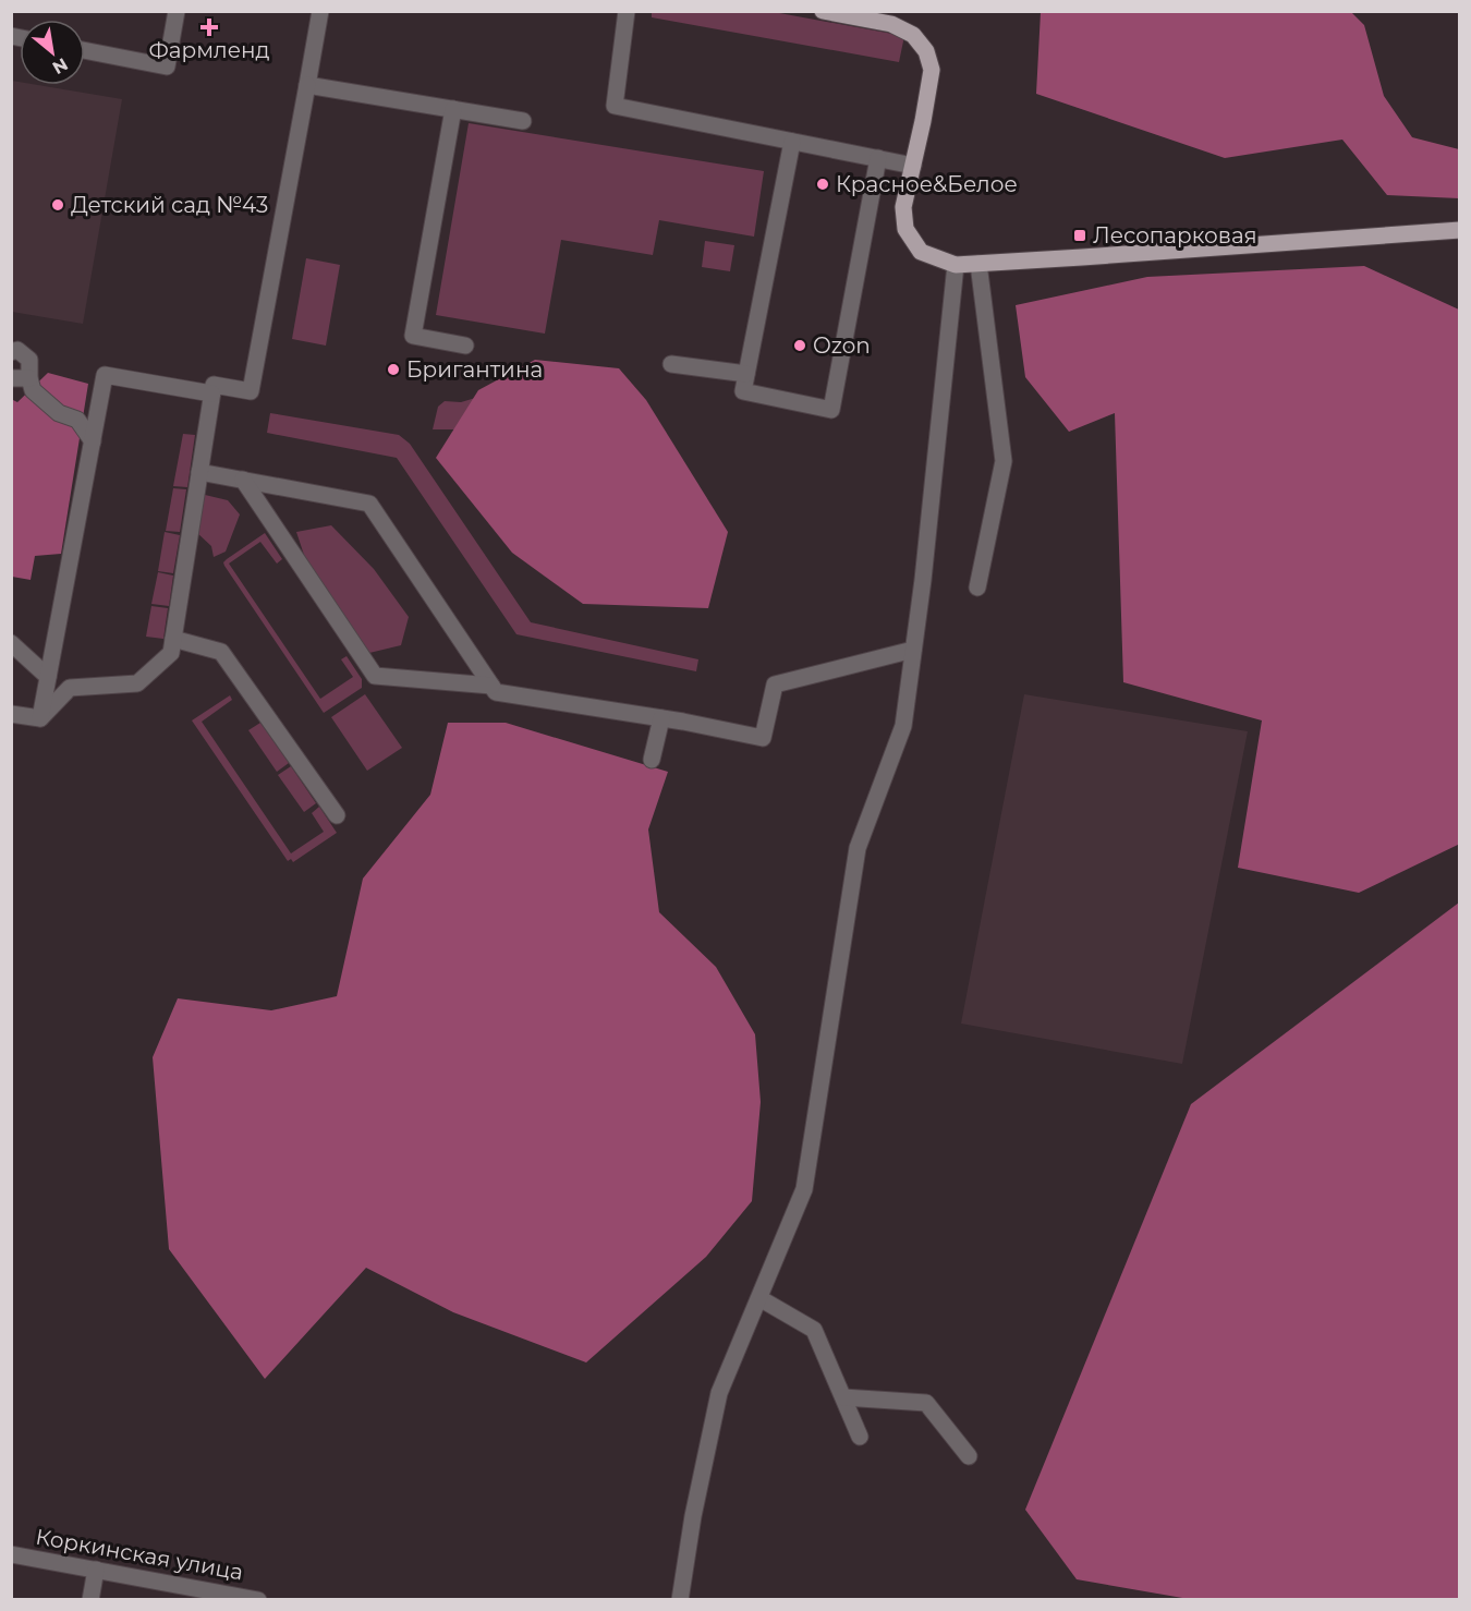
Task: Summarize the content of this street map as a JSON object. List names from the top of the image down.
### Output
{
  "streets": {
    "street": ["Коркинская улица"]
  },
  "places": {
    "health": ["Фармленд"],
    "other": [
      "Красное&Белое",
      "Детский сад №43",
      "Ozon",
      "Бригантина"
    ],
    "transit": ["Лесопарковая"]
  },
  "north": "bottom right"
}
